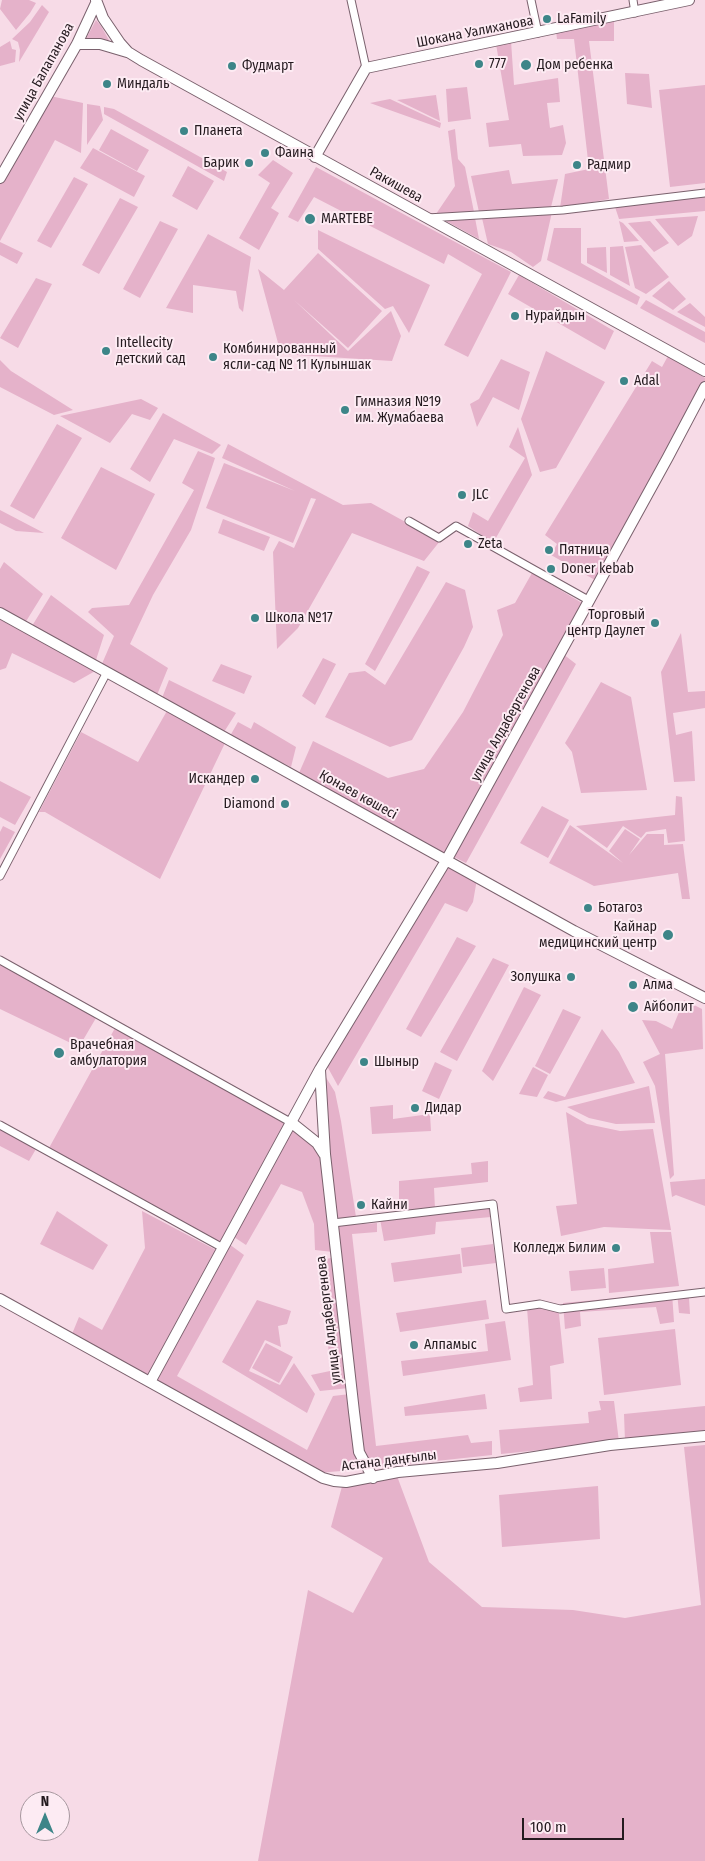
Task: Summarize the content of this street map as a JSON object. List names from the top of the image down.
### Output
{
  "streets": {
    "street": [
      "Шокана Уалиханова",
      "улица Балапанова",
      "Ракишева",
      "улица Алдабергенова",
      "Қонаев көшесі",
      "Астана даңғылы"
    ]
  },
  "crossings": [
    ["улица Балапанова", "Ракишева"],
    ["улица Алдабергенова", "Қонаев көшесі"],
    ["улица Алдабергенова", "Астана даңғылы"]
  ],
  "places": [
    "LaFamily",
    "777",
    "Дом ребенка",
    "Фудмарт",
    "Миндаль",
    "Планета",
    "Фаина",
    "Барик",
    "Радмир",
    "MARTEBE",
    "Нурайдын",
    "Intellecity детский сад",
    "Комбинированный ясли-сад № 11 Кулыншак",
    "Adal",
    "Гимназия №19 им. Жумабаева",
    "JLC",
    "Zeta",
    "Пятница",
    "Doner kebab",
    "Школа №17",
    "Торговый центр Даулет",
    "Искандер",
    "Diamond",
    "Ботагоз",
    "Кайнар медицинский центр",
    "Золушка",
    "Алма",
    "Айболит",
    "Врачебная амбулатория",
    "Шыныр",
    "Дидар",
    "Кайни",
    "Колледж Билим",
    "Алпамыс"
  ],
  "scale_bar": "100 m",
  "north": "top"
}
